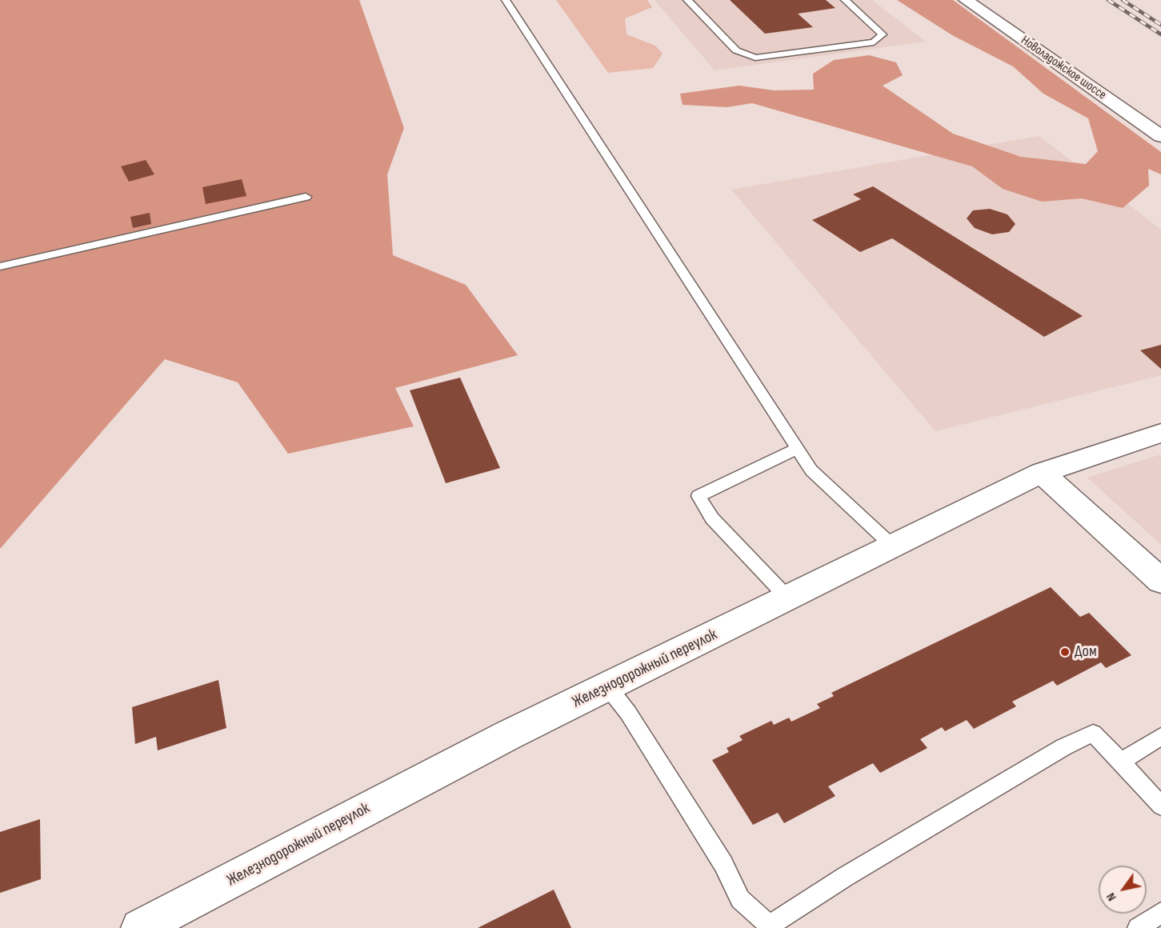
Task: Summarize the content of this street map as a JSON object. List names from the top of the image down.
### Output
{
  "streets": {
    "street": ["Новоладожское шоссе", "Железнодорожный переулок"]
  },
  "places": ["Дом"],
  "north": "bottom left"
}
